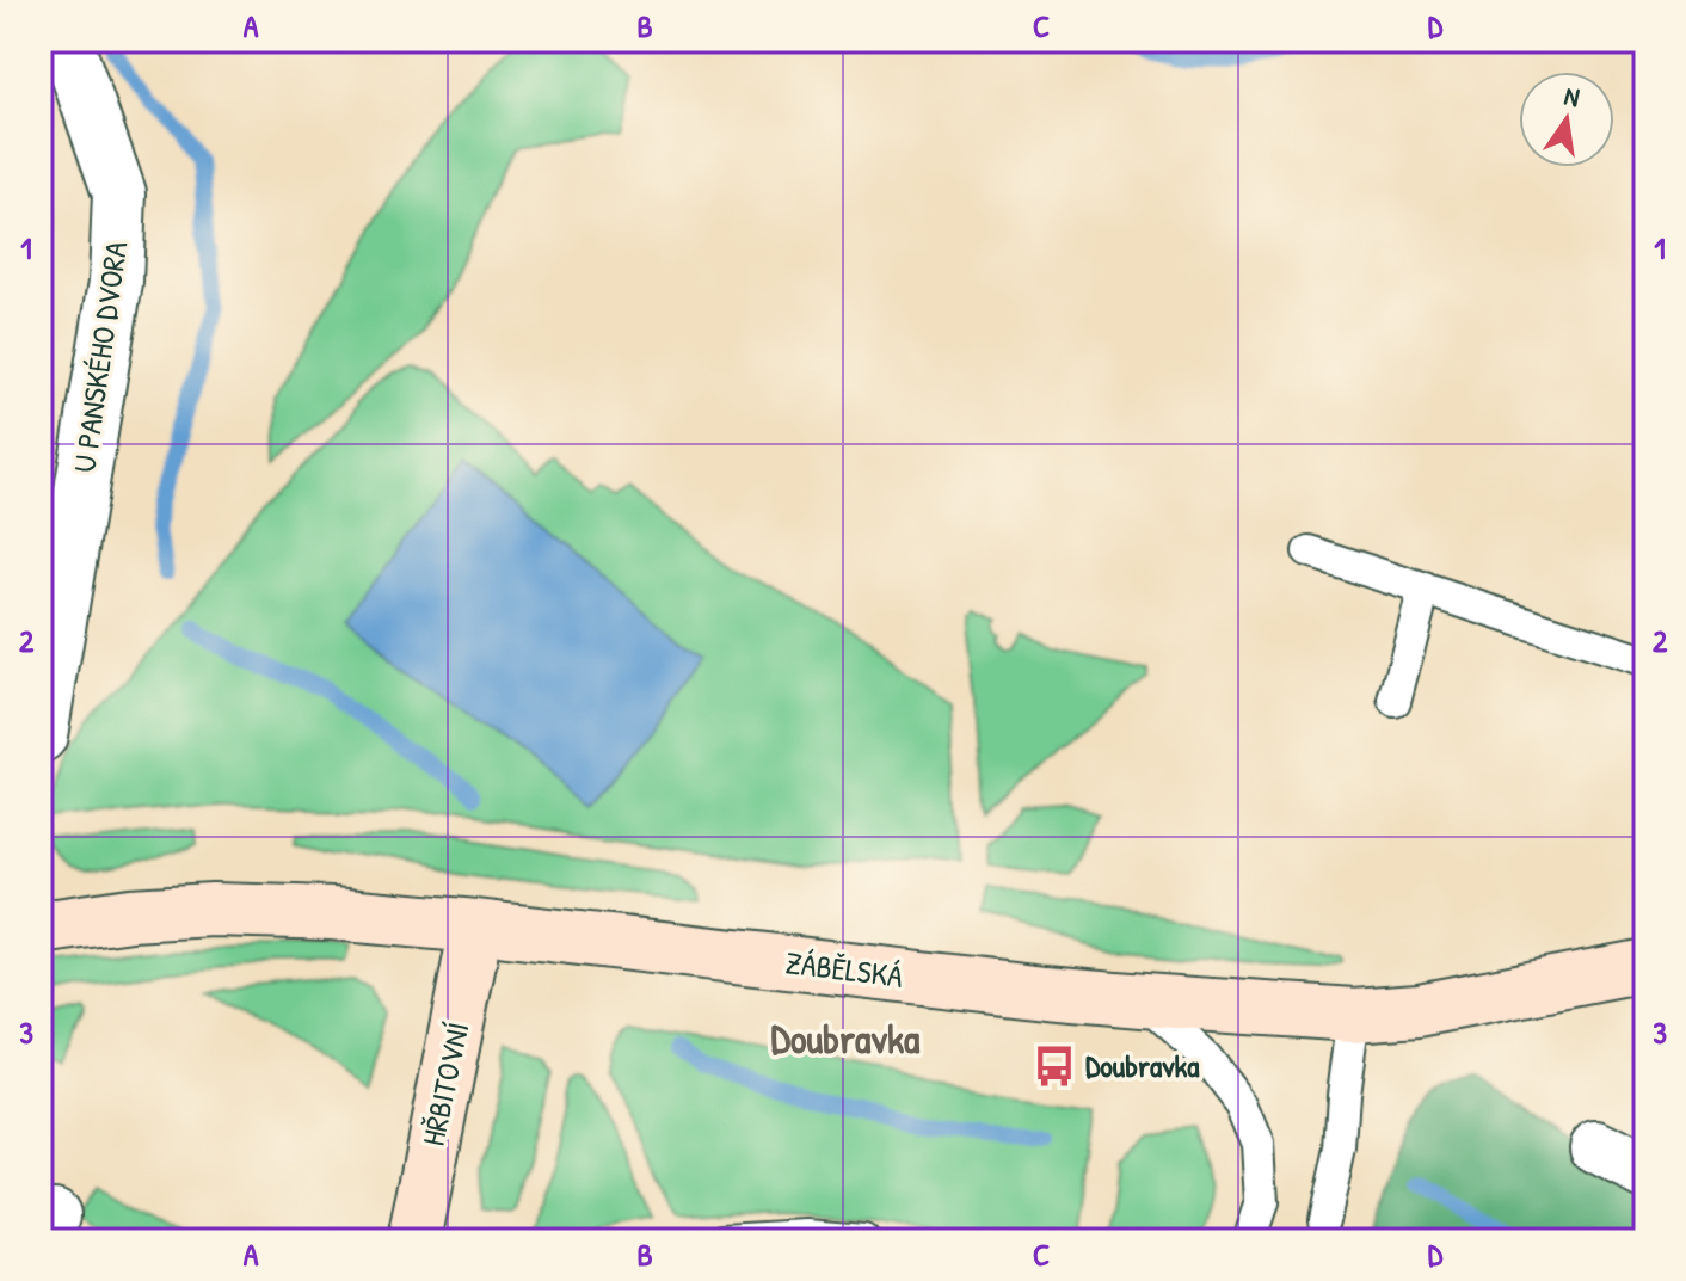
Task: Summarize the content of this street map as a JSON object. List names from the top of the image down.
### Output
{
  "streets": {
    "main road": ["ZÁBĚLSKÁ", "HŘBITOVNÍ"],
    "street": ["U PANSKÉHO DVORA"]
  },
  "crossings": [
    ["ZÁBĚLSKÁ", "HŘBITOVNÍ"]
  ],
  "districts": ["Doubravka"],
  "places": {
    "bus stop": ["Doubravka"]
  },
  "north": "top",
  "grid": {
    "columns": [
      "A",
      "B",
      "C",
      "D"
    ],
    "rows": ["1", "2", "3"]
  }
}
